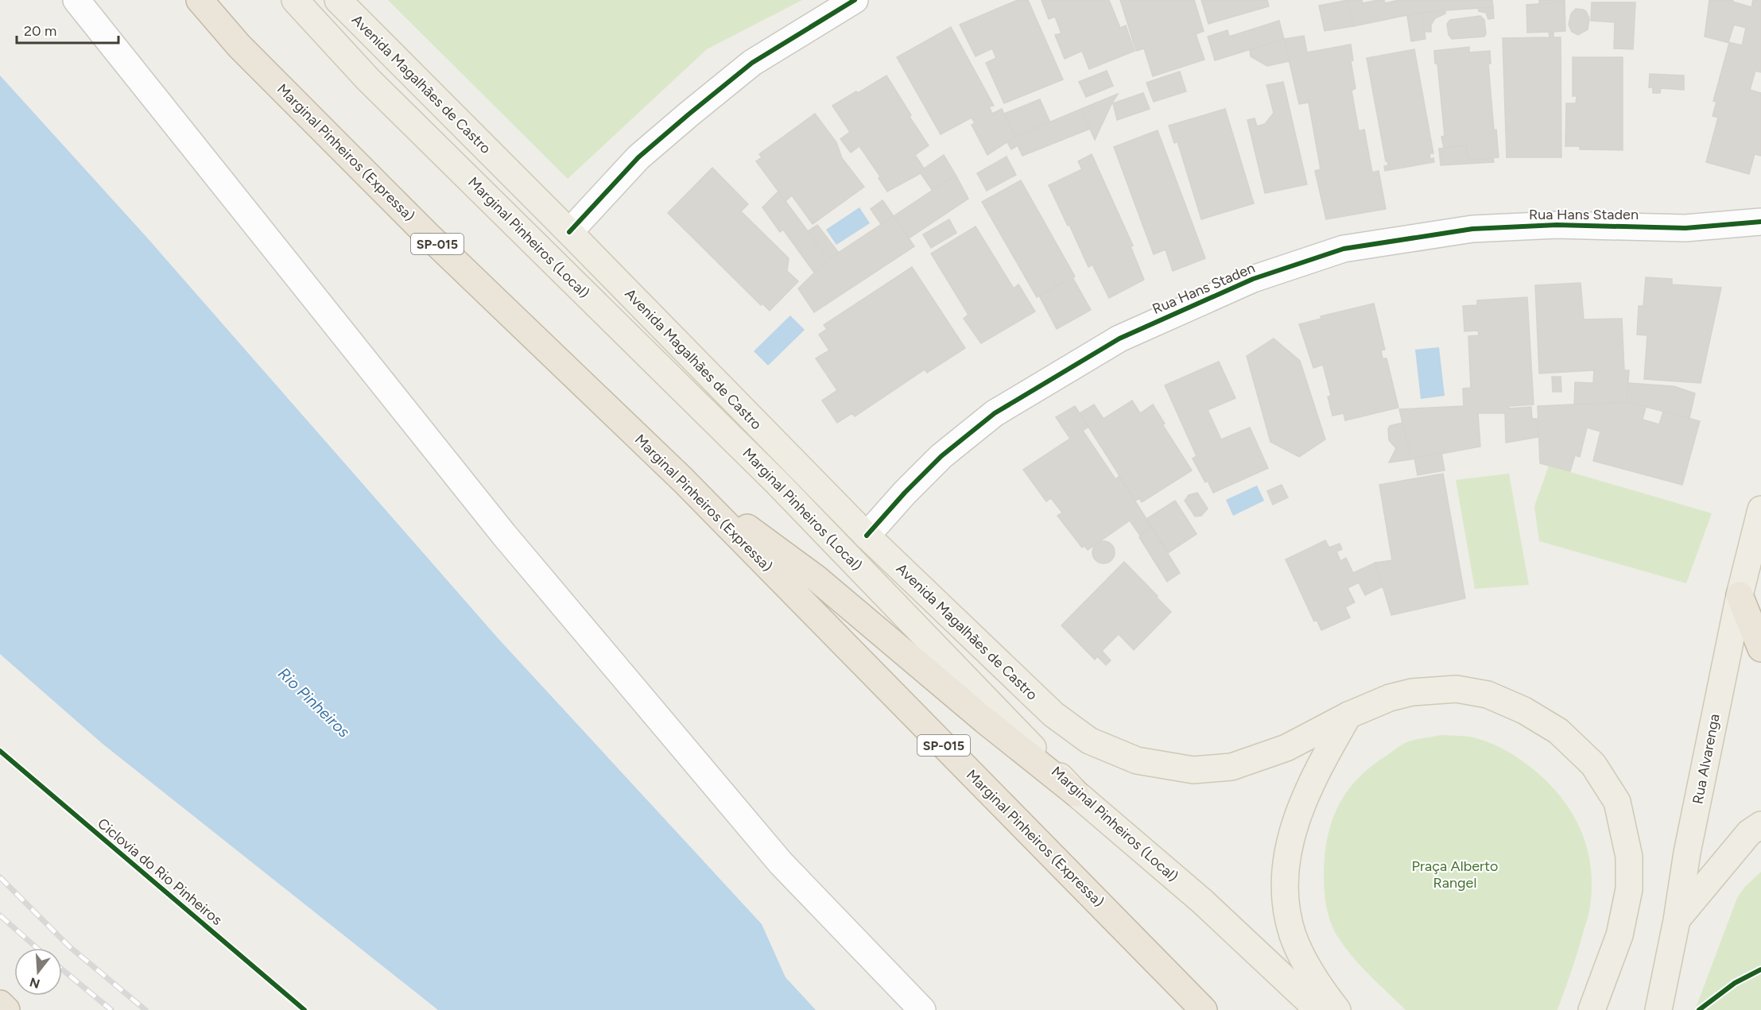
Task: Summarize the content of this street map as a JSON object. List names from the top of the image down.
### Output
{
  "streets": {
    "highway": ["Marginal Pinheiros (Expressa)", "SP-015"],
    "main road": ["Avenida Magalhães de Castro", "Marginal Pinheiros (Local)", "Rua Alvarenga"],
    "street": ["Rua Hans Staden"],
    "cycle path": ["Ciclovia do Rio Pinheiros"]
  },
  "crossings": [
    ["Avenida Magalhães de Castro", "Rua Hans Staden"]
  ],
  "water": ["Rio Pinheiros"],
  "parks": ["Praça Alberto Rangel"],
  "scale_bar": "20 m",
  "north": "bottom"
}
